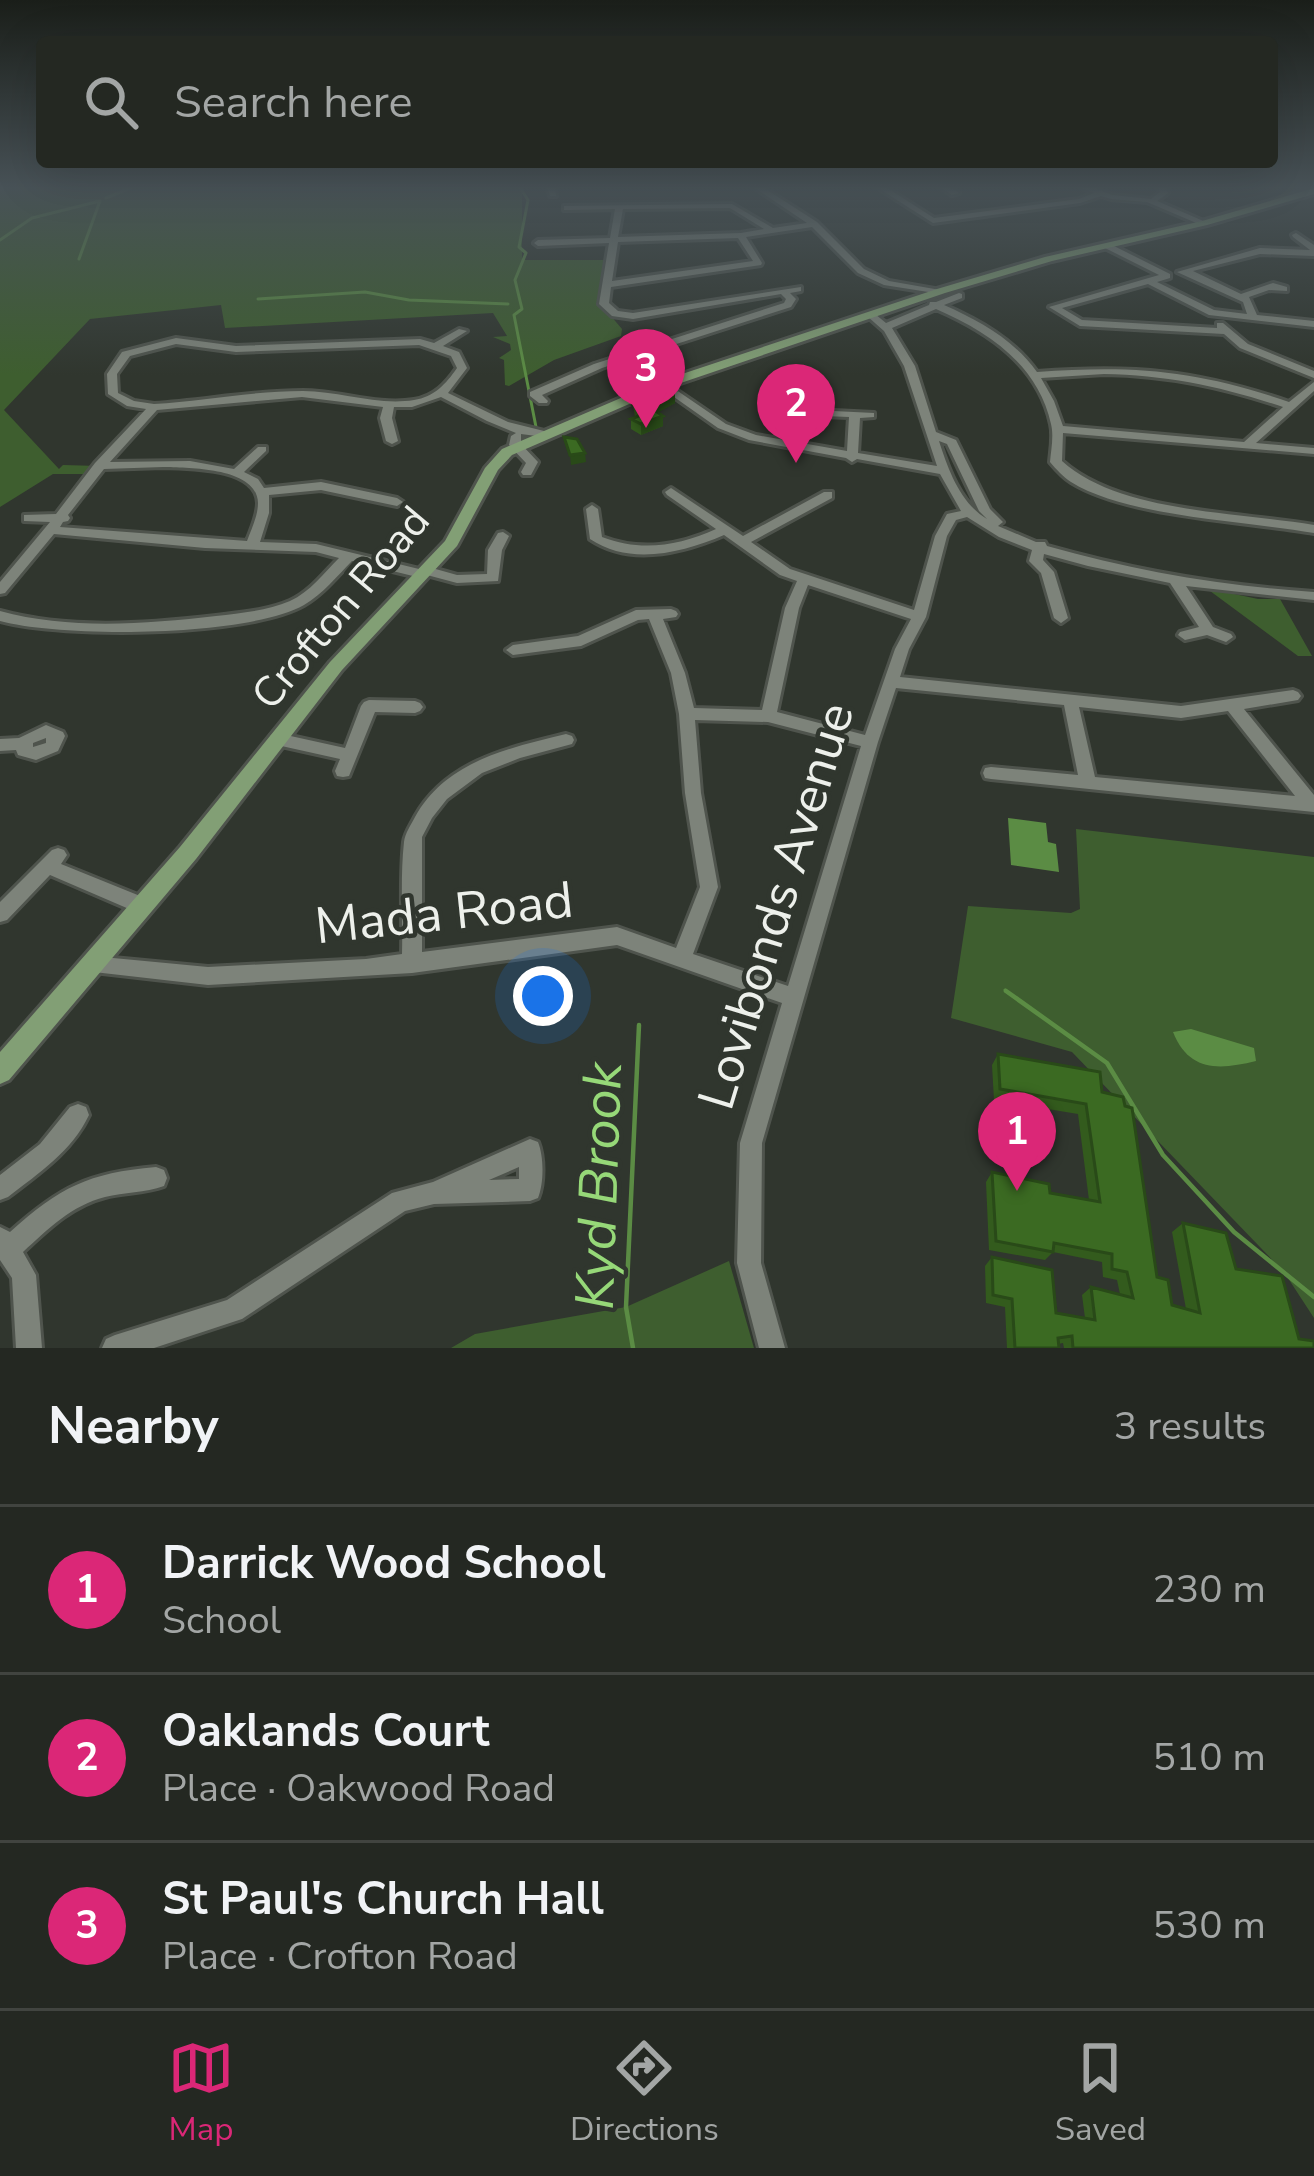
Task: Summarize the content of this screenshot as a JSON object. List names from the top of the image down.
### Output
{
  "streets": {
    "main road": ["Crofton Road"],
    "street": ["Lovibonds Avenue", "Mada Road"]
  },
  "crossings": [
    ["Crofton Road", "Mada Road"],
    ["Lovibonds Avenue", "Mada Road"]
  ],
  "water": ["Kyd Brook"],
  "page": {
    "search": "Search here",
    "pins": ["3", "2", "1"],
    "heading": ["Nearby", "3 results"],
    "list": [
      {
        "mark": "1",
        "name": "Darrick Wood School",
        "note": "School",
        "value": "230 m"
      },
      {
        "mark": "2",
        "name": "Oaklands Court",
        "note": "Place · Oakwood Road",
        "value": "510 m"
      },
      {
        "mark": "3",
        "name": "St Paul's Church Hall",
        "note": "Place · Crofton Road",
        "value": "530 m"
      }
    ],
    "nav": ["Map", "Directions", "Saved"]
  }
}
